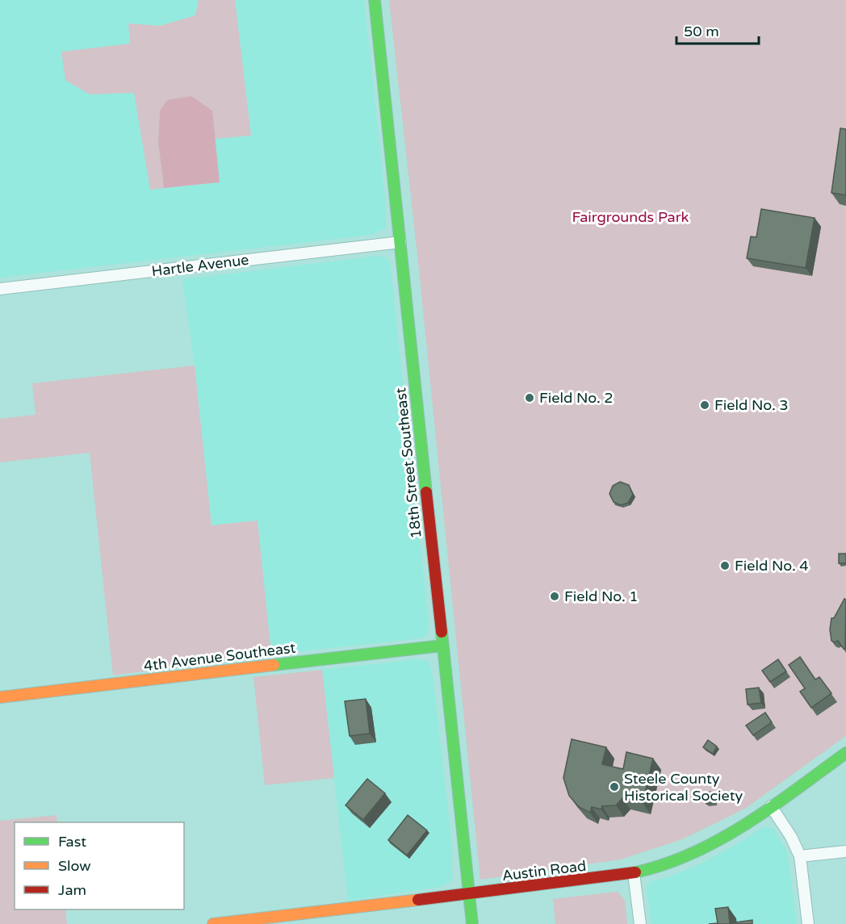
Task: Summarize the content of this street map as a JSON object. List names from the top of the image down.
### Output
{
  "streets": {
    "street": [
      "Hartle Avenue",
      "18th Street Southeast",
      "4th Avenue Southeast",
      "Austin Road"
    ]
  },
  "crossings": [
    ["Hartle Avenue", "18th Street Southeast"],
    ["18th Street Southeast", "4th Avenue Southeast"],
    ["18th Street Southeast", "Austin Road"]
  ],
  "parks": ["Fairgrounds Park"],
  "places": [
    "Field No. 2",
    "Field No. 3",
    "Field No. 4",
    "Field No. 1",
    "Steele County Historical Society"
  ],
  "legend": ["Fast", "Slow", "Jam"],
  "scale_bar": "50 m"
}
